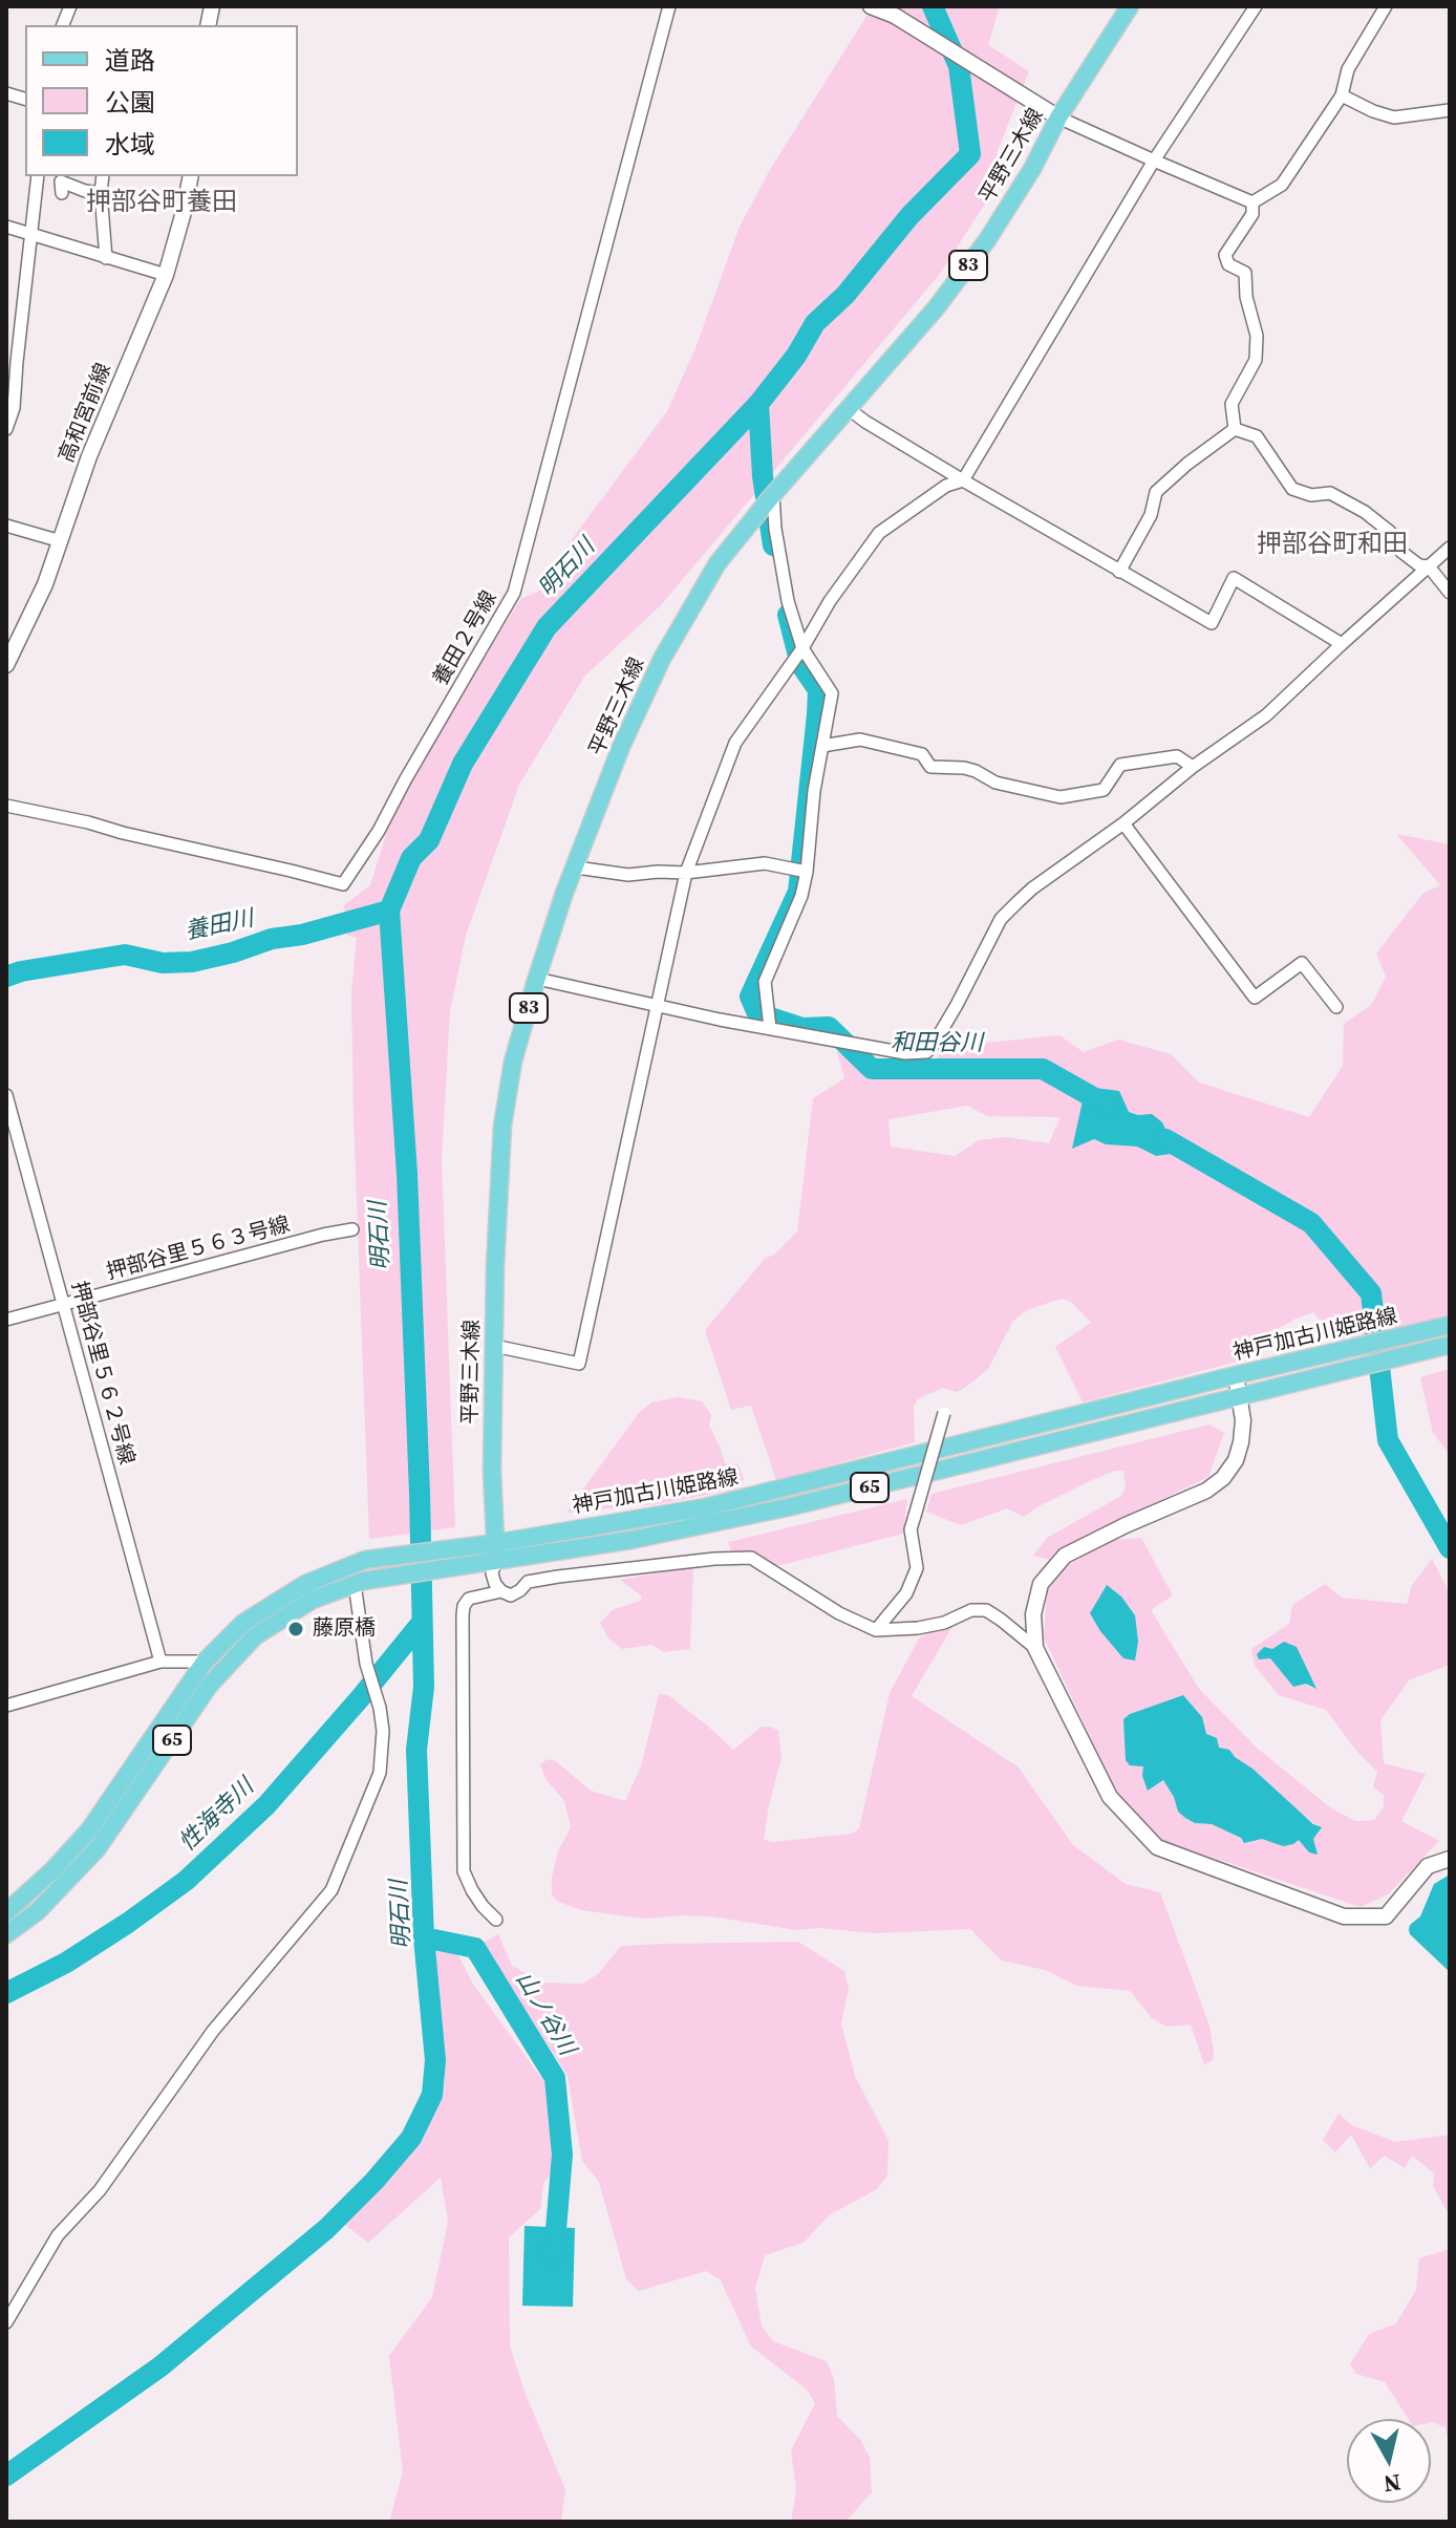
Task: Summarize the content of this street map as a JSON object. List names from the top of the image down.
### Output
{
  "streets": {
    "main road": [
      "平野三木線",
      "83",
      "神戸加古川姫路線",
      "65"
    ],
    "street": [
      "高和宮前線",
      "養田２号線",
      "押部谷里５６３号線",
      "押部谷里５６２号線"
    ]
  },
  "crossings": [
    ["平野三木線", "神戸加古川姫路線"],
    ["押部谷里５６３号線", "押部谷里５６２号線"]
  ],
  "districts": ["押部谷町養田", "押部谷町和田"],
  "water": [
    "明石川",
    "養田川",
    "和田谷川",
    "性海寺川",
    "山ノ谷川"
  ],
  "places": ["藤原橋"],
  "legend": ["道路", "公園", "水域"],
  "north": "bottom"
}
